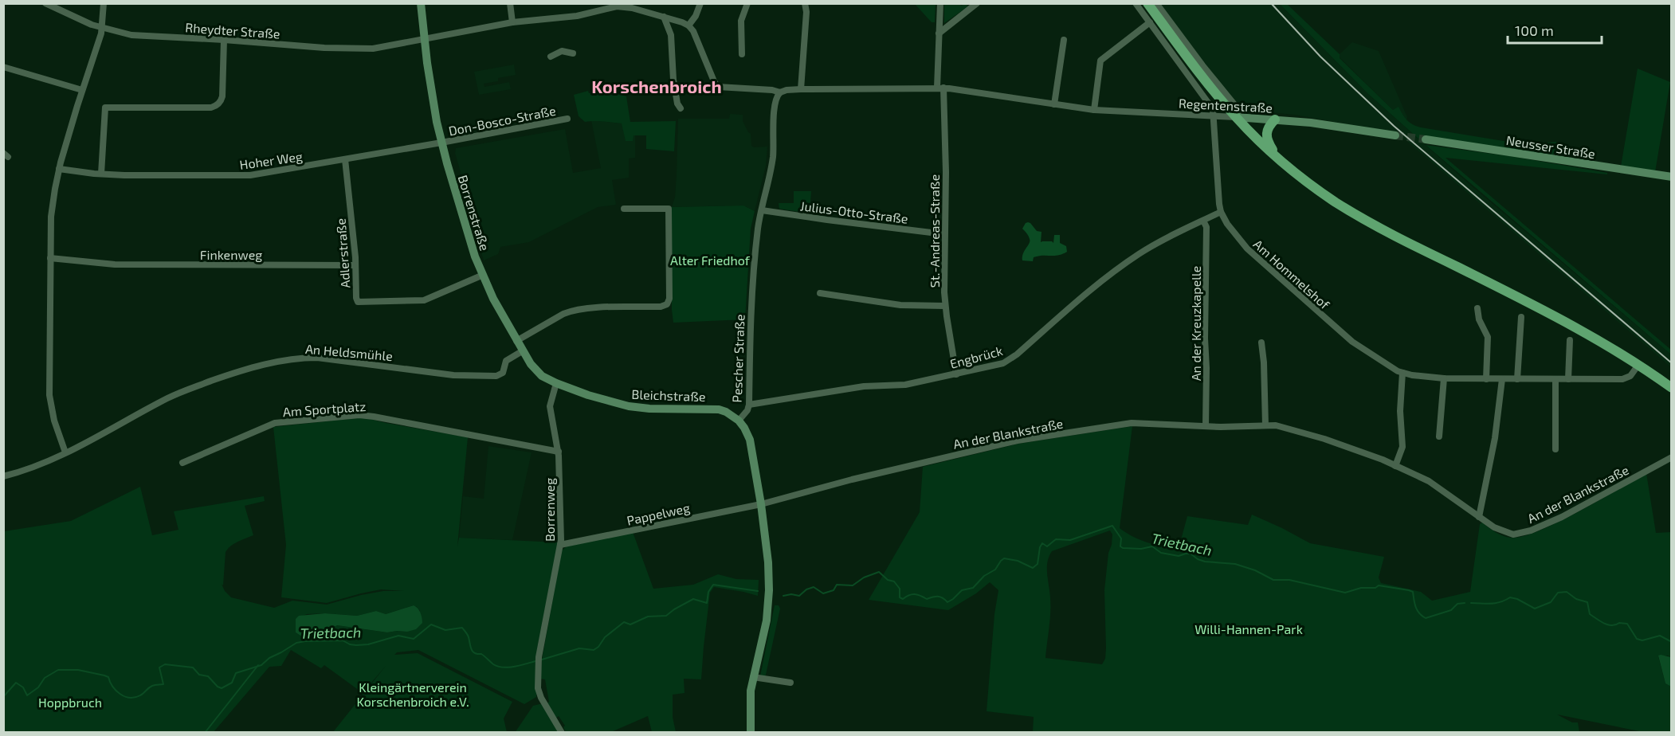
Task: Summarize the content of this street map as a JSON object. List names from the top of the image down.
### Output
{
  "streets": {
    "main road": [
      "Regentenstraße",
      "Neusser Straße",
      "Borrenstraße",
      "Pescher Straße",
      "Bleichstraße"
    ],
    "street": [
      "Rheydter Straße",
      "Don-Bosco-Straße",
      "Hoher Weg",
      "Julius-Otto-Straße",
      "St.-Andreas-Straße",
      "Adlerstraße",
      "Finkenweg",
      "Am Hommelshof",
      "An der Kreuzkapelle",
      "An Heldsmühle",
      "Engbrück",
      "Am Sportplatz",
      "An der Blankstraße",
      "Borrenweg",
      "Pappelweg"
    ]
  },
  "crossings": [
    ["Rheydter Straße", "Regentenstraße"],
    ["Rheydter Straße", "Borrenstraße"],
    ["Regentenstraße", "St.-Andreas-Straße"],
    ["Regentenstraße", "Am Hommelshof"],
    ["Regentenstraße", "Pescher Straße"],
    ["Don-Bosco-Straße", "Hoher Weg"],
    ["Don-Bosco-Straße", "Borrenstraße"],
    ["Hoher Weg", "Borrenstraße"],
    ["Hoher Weg", "Adlerstraße"],
    ["Julius-Otto-Straße", "St.-Andreas-Straße"],
    ["Julius-Otto-Straße", "Pescher Straße"],
    ["Borrenstraße", "Adlerstraße"],
    ["Borrenstraße", "An Heldsmühle"],
    ["Borrenstraße", "Bleichstraße"],
    ["St.-Andreas-Straße", "Engbrück"],
    ["Adlerstraße", "Finkenweg"],
    ["Am Hommelshof", "Engbrück"],
    ["An der Kreuzkapelle", "Engbrück"],
    ["An der Kreuzkapelle", "An der Blankstraße"],
    ["Engbrück", "Pescher Straße"],
    ["Pescher Straße", "Bleichstraße"],
    ["Pescher Straße", "An der Blankstraße"],
    ["Pescher Straße", "Pappelweg"],
    ["Bleichstraße", "Borrenweg"],
    ["Am Sportplatz", "Borrenweg"],
    ["An der Blankstraße", "Pappelweg"],
    ["Borrenweg", "Pappelweg"]
  ],
  "districts": ["Korschenbroich"],
  "water": ["Trietbach"],
  "parks": [
    "Alter Friedhof",
    "Willi-Hannen-Park",
    "Kleingärtnerverein Korschenbroich e.V.",
    "Hoppbruch"
  ],
  "scale_bar": "100 m"
}
